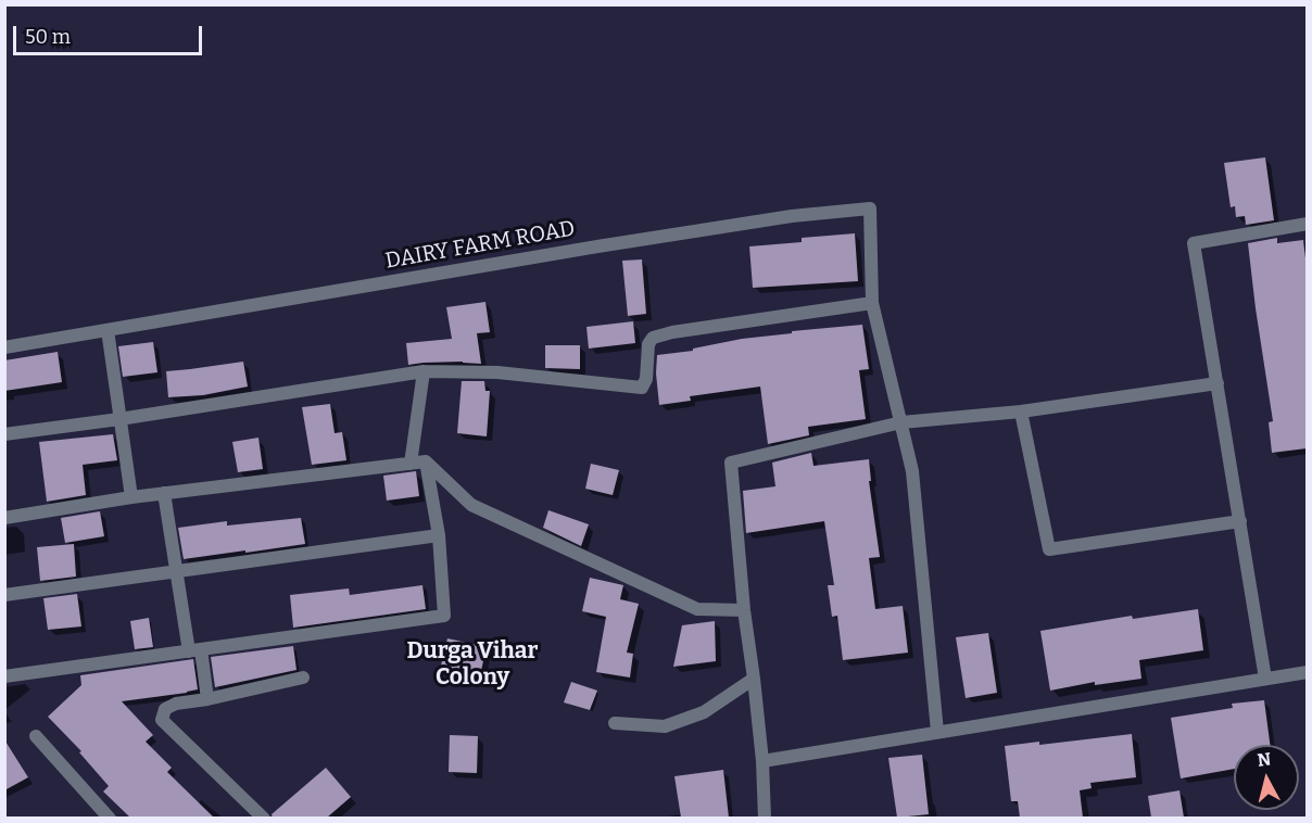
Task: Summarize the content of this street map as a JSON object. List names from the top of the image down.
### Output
{
  "streets": {
    "street": ["DAIRY FARM ROAD"]
  },
  "districts": ["Durga Vihar Colony"],
  "scale_bar": "50 m",
  "north": "top"
}
